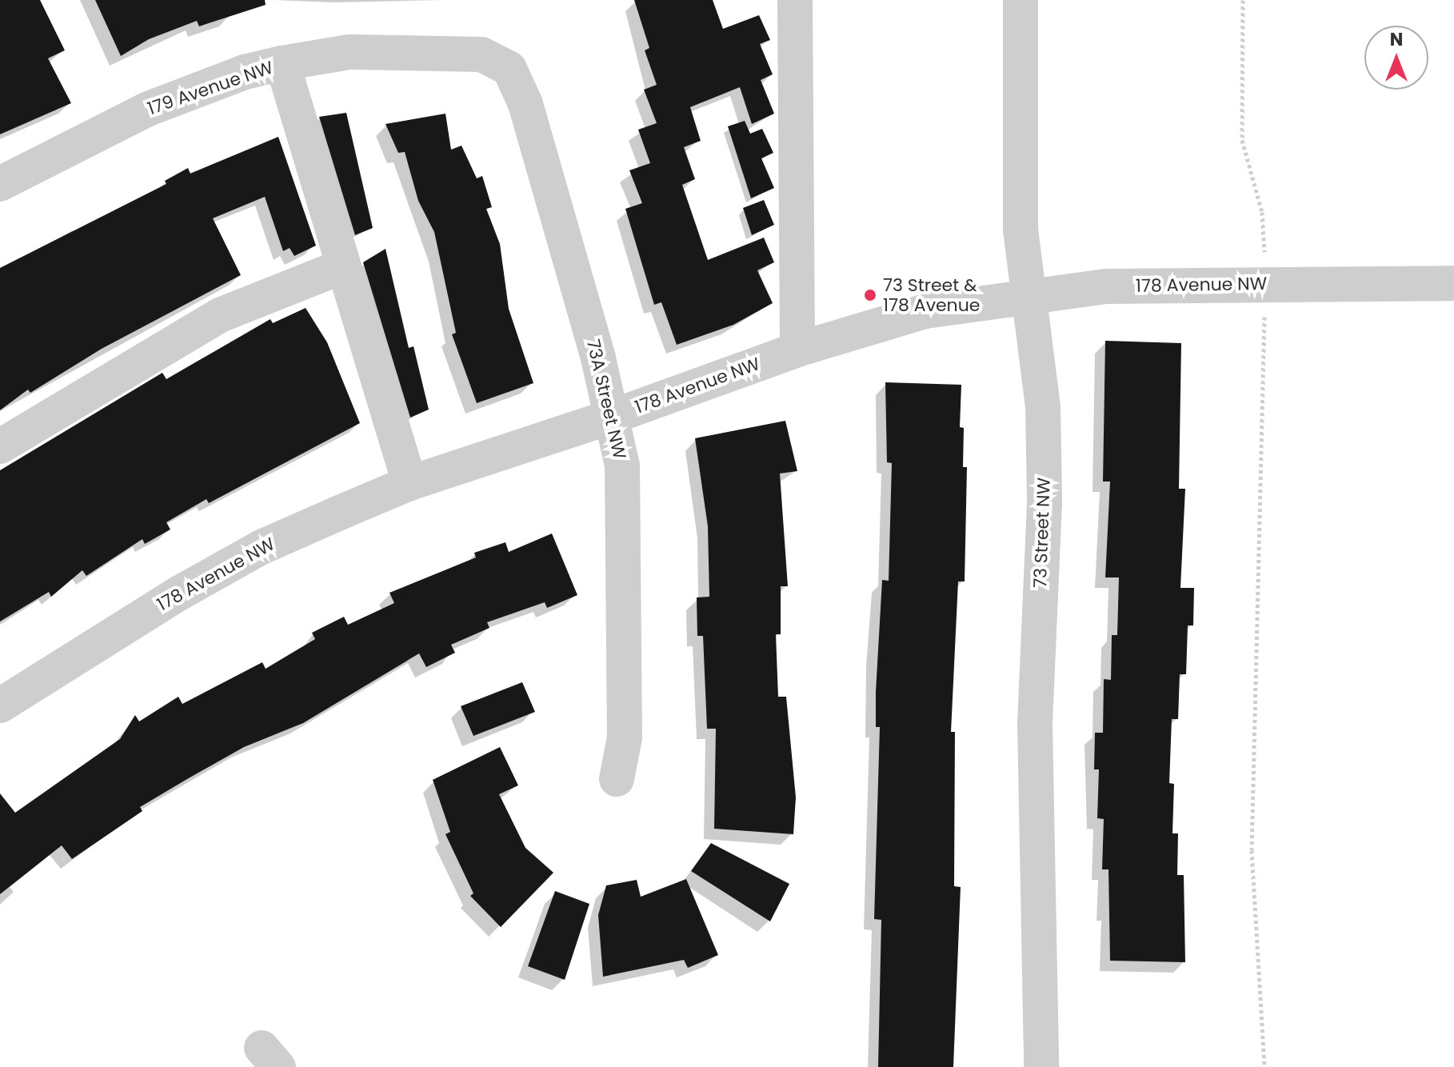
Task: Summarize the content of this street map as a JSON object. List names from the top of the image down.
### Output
{
  "streets": {
    "street": [
      "179 Avenue NW",
      "178 Avenue NW",
      "73A Street NW",
      "73 Street NW"
    ]
  },
  "crossings": [
    ["179 Avenue NW", "73A Street NW"],
    ["178 Avenue NW", "73A Street NW"],
    ["178 Avenue NW", "73 Street NW"]
  ],
  "places": ["73 Street & 178 Avenue"],
  "north": "top"
}
